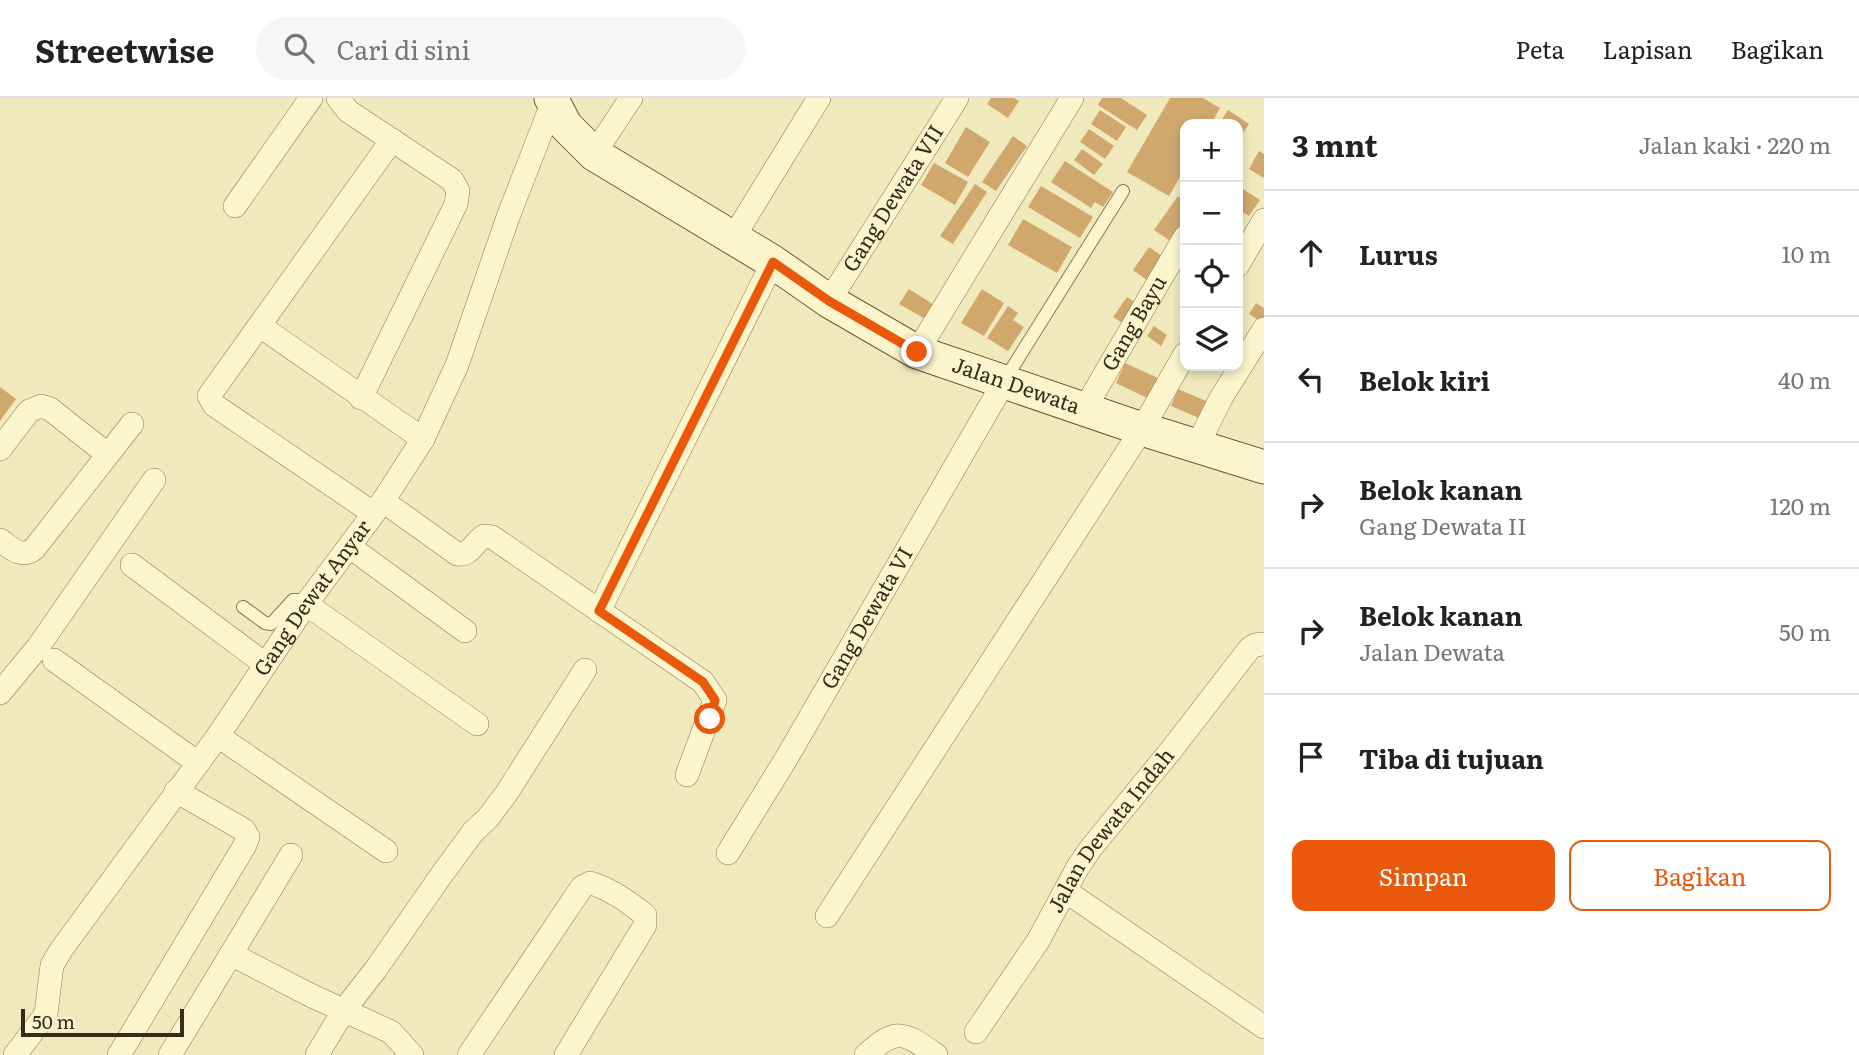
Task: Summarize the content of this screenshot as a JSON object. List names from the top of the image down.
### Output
{
  "streets": {
    "street": [
      "Gang Dewata VII",
      "Gang Bayu",
      "Jalan Dewata",
      "Gang Dewat Anyar",
      "Gang Dewata VI",
      "Jalan Dewata Indah"
    ]
  },
  "crossings": [
    ["Gang Dewata VII", "Jalan Dewata"],
    ["Gang Bayu", "Jalan Dewata"],
    ["Jalan Dewata", "Gang Dewat Anyar"],
    ["Jalan Dewata", "Gang Dewata VI"]
  ],
  "scale_bar": "50 m",
  "page": {
    "header": "Streetwise",
    "search": "Cari di sini",
    "nav": ["Peta", "Lapisan", "Bagikan"],
    "heading": ["3 mnt", "Jalan kaki · 220 m"],
    "map_buttons": ["+", "−"],
    "list": [
      ["Lurus", "10 m"],
      ["Belok kiri", "40 m"],
      ["Belok kanan", "Gang Dewata II", "120 m"],
      ["Belok kanan", "Jalan Dewata", "50 m"],
      "Tiba di tujuan"
    ],
    "buttons": ["Simpan", "Bagikan"],
    "scale": "50 m"
  }
}
